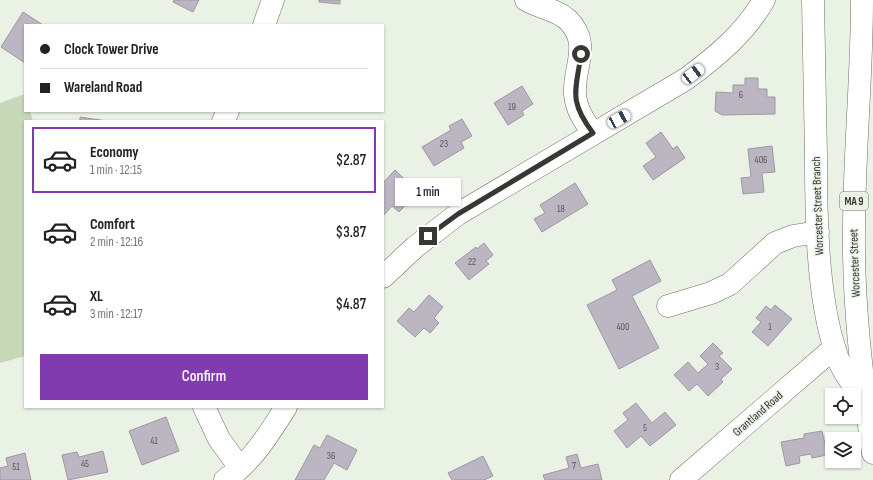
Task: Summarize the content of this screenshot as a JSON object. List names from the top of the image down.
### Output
{
  "streets": {
    "main road": [
      "MA 9",
      "Worcester Street Branch",
      "Worcester Street",
      "Grantland Road"
    ]
  },
  "crossings": [
    ["Worcester Street Branch", "Worcester Street"],
    ["Worcester Street Branch", "Grantland Road"]
  ],
  "house_numbers": [
    "6",
    "19",
    "23",
    "406",
    "18",
    "22",
    "400",
    "1",
    "3",
    "5",
    "41",
    "36",
    "45",
    "7",
    "51"
  ],
  "page": {
    "banner": ["Clock Tower Drive", "Wareland Road"],
    "list": [
      {
        "name": "Economy",
        "note": "1 min · 12:15",
        "value": "$2.87"
      },
      {
        "name": "Comfort",
        "note": "2 min · 12:16",
        "value": "$3.87"
      },
      {
        "name": "XL",
        "note": "3 min · 12:17",
        "value": "$4.87"
      }
    ],
    "bubble": "1 min",
    "buttons": "Confirm"
  }
}
